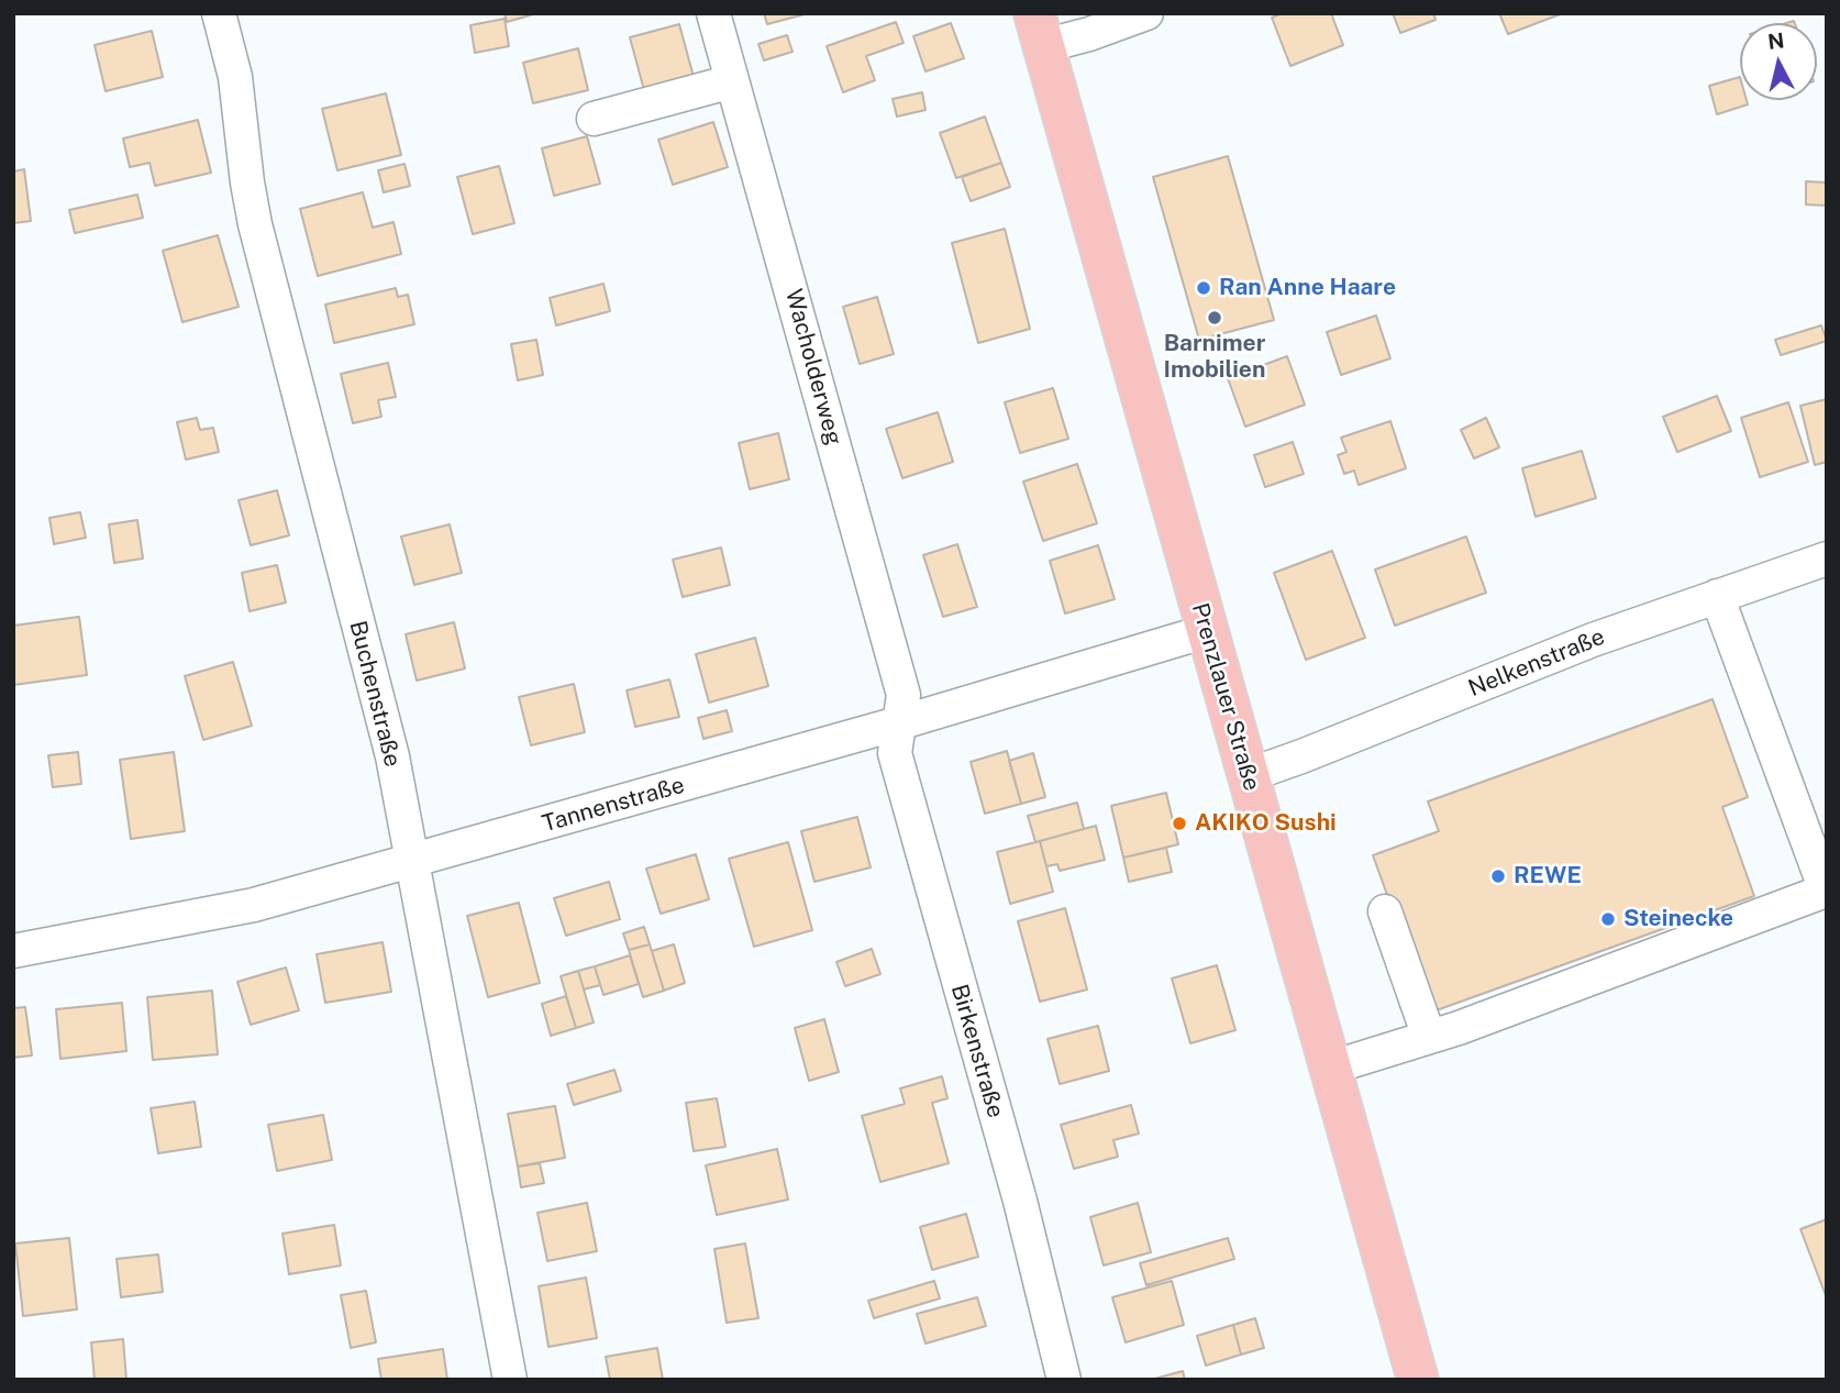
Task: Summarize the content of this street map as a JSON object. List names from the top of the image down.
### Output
{
  "streets": {
    "main road": ["Prenzlauer Straße"],
    "street": [
      "Wacholderweg",
      "Nelkenstraße",
      "Buchenstraße",
      "Tannenstraße",
      "Birkenstraße"
    ]
  },
  "crossings": [
    ["Wacholderweg", "Tannenstraße"],
    ["Wacholderweg", "Birkenstraße"],
    ["Nelkenstraße", "Prenzlauer Straße"],
    ["Buchenstraße", "Tannenstraße"],
    ["Prenzlauer Straße", "Tannenstraße"],
    ["Tannenstraße", "Birkenstraße"]
  ],
  "places": [
    "Ran Anne Haare",
    "Barnimer Imobilien",
    "AKIKO Sushi",
    "REWE",
    "Steinecke"
  ],
  "north": "top"
}
